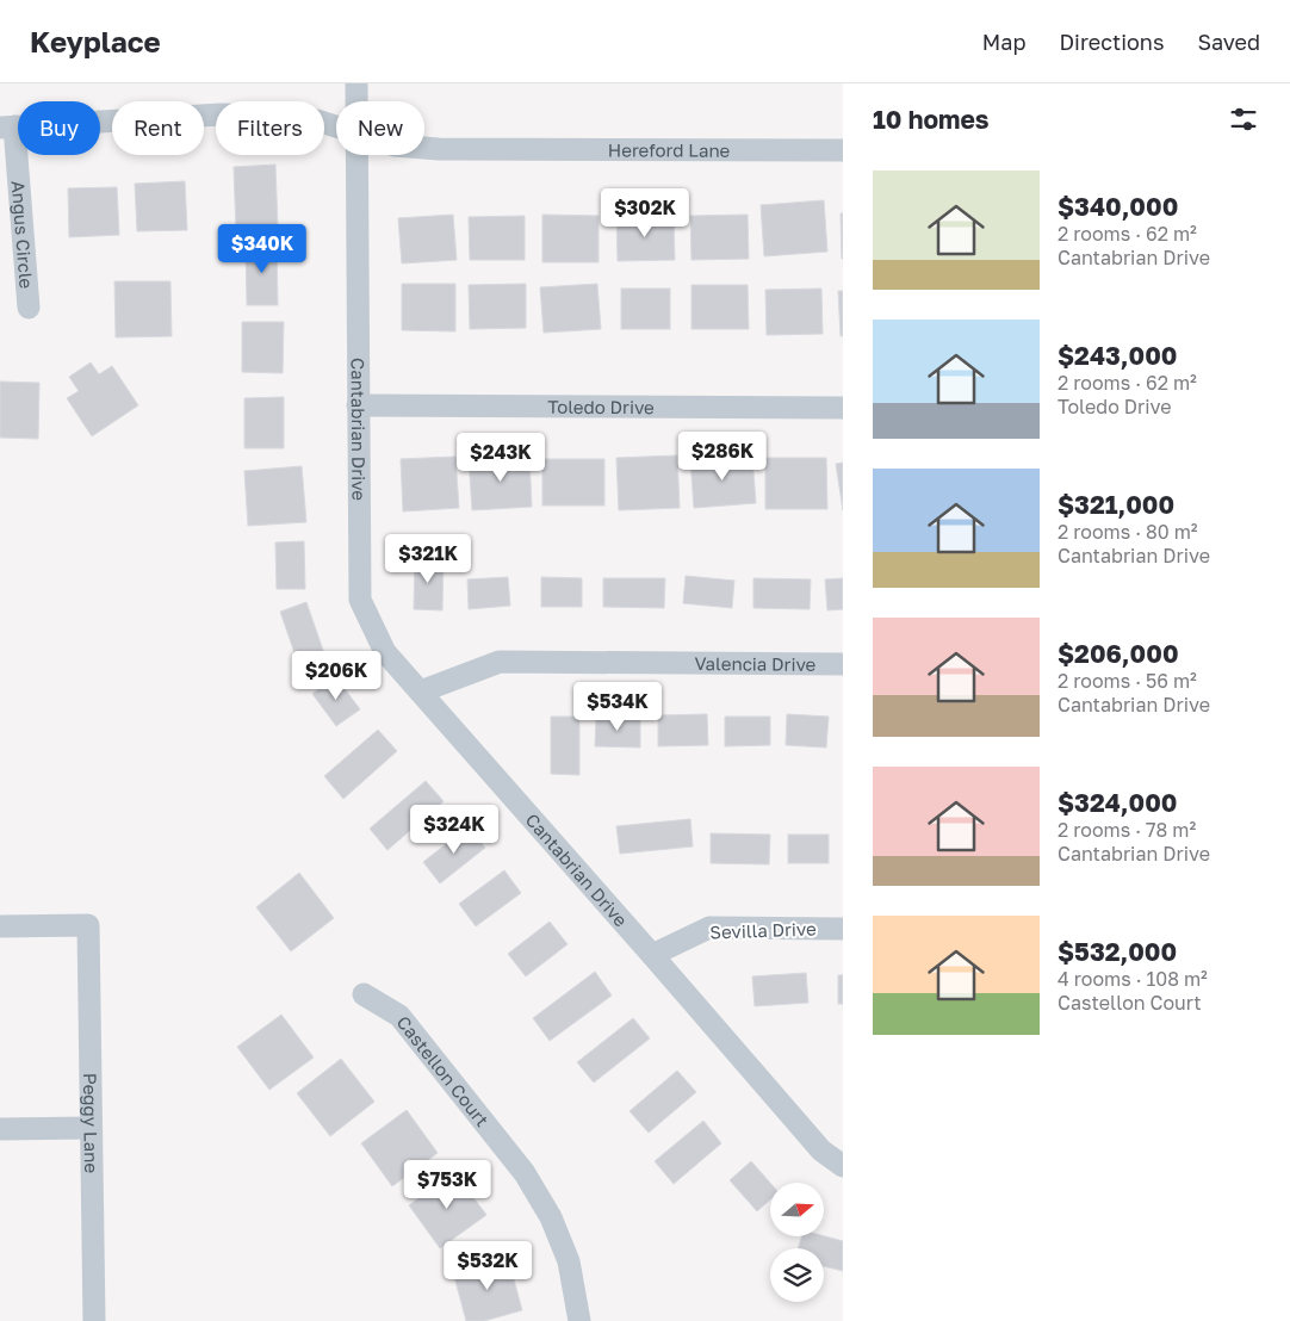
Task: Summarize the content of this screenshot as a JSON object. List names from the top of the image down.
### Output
{
  "streets": {
    "street": [
      "Hereford Lane",
      "Angus Circle",
      "Toledo Drive",
      "Cantabrian Drive",
      "Valencia Drive",
      "Sevilla Drive",
      "Castellon Court",
      "Peggy Lane"
    ]
  },
  "crossings": [
    ["Hereford Lane", "Angus Circle"],
    ["Toledo Drive", "Cantabrian Drive"],
    ["Cantabrian Drive", "Valencia Drive"],
    ["Cantabrian Drive", "Sevilla Drive"]
  ],
  "north": "right",
  "page": {
    "header": "Keyplace",
    "nav": ["Map", "Directions", "Saved"],
    "heading": "10 homes",
    "chip": [
      "Buy",
      "Rent",
      "Filters",
      "New"
    ],
    "list": [
      {
        "name": "$340,000",
        "note": "2 rooms · 62 m² · Cantabrian Drive"
      },
      {
        "name": "$243,000",
        "note": "2 rooms · 62 m² · Toledo Drive"
      },
      {
        "name": "$321,000",
        "note": "2 rooms · 80 m² · Cantabrian Drive"
      },
      {
        "name": "$206,000",
        "note": "2 rooms · 56 m² · Cantabrian Drive"
      },
      {
        "name": "$324,000",
        "note": "2 rooms · 78 m² · Cantabrian Drive"
      },
      {
        "name": "$532,000",
        "note": "4 rooms · 108 m² · Castellon Court"
      }
    ],
    "price": [
      "$302K",
      "$340K",
      "$286K",
      "$243K",
      "$321K",
      "$206K",
      "$534K",
      "$324K",
      "$753K",
      "$532K"
    ]
  }
}
